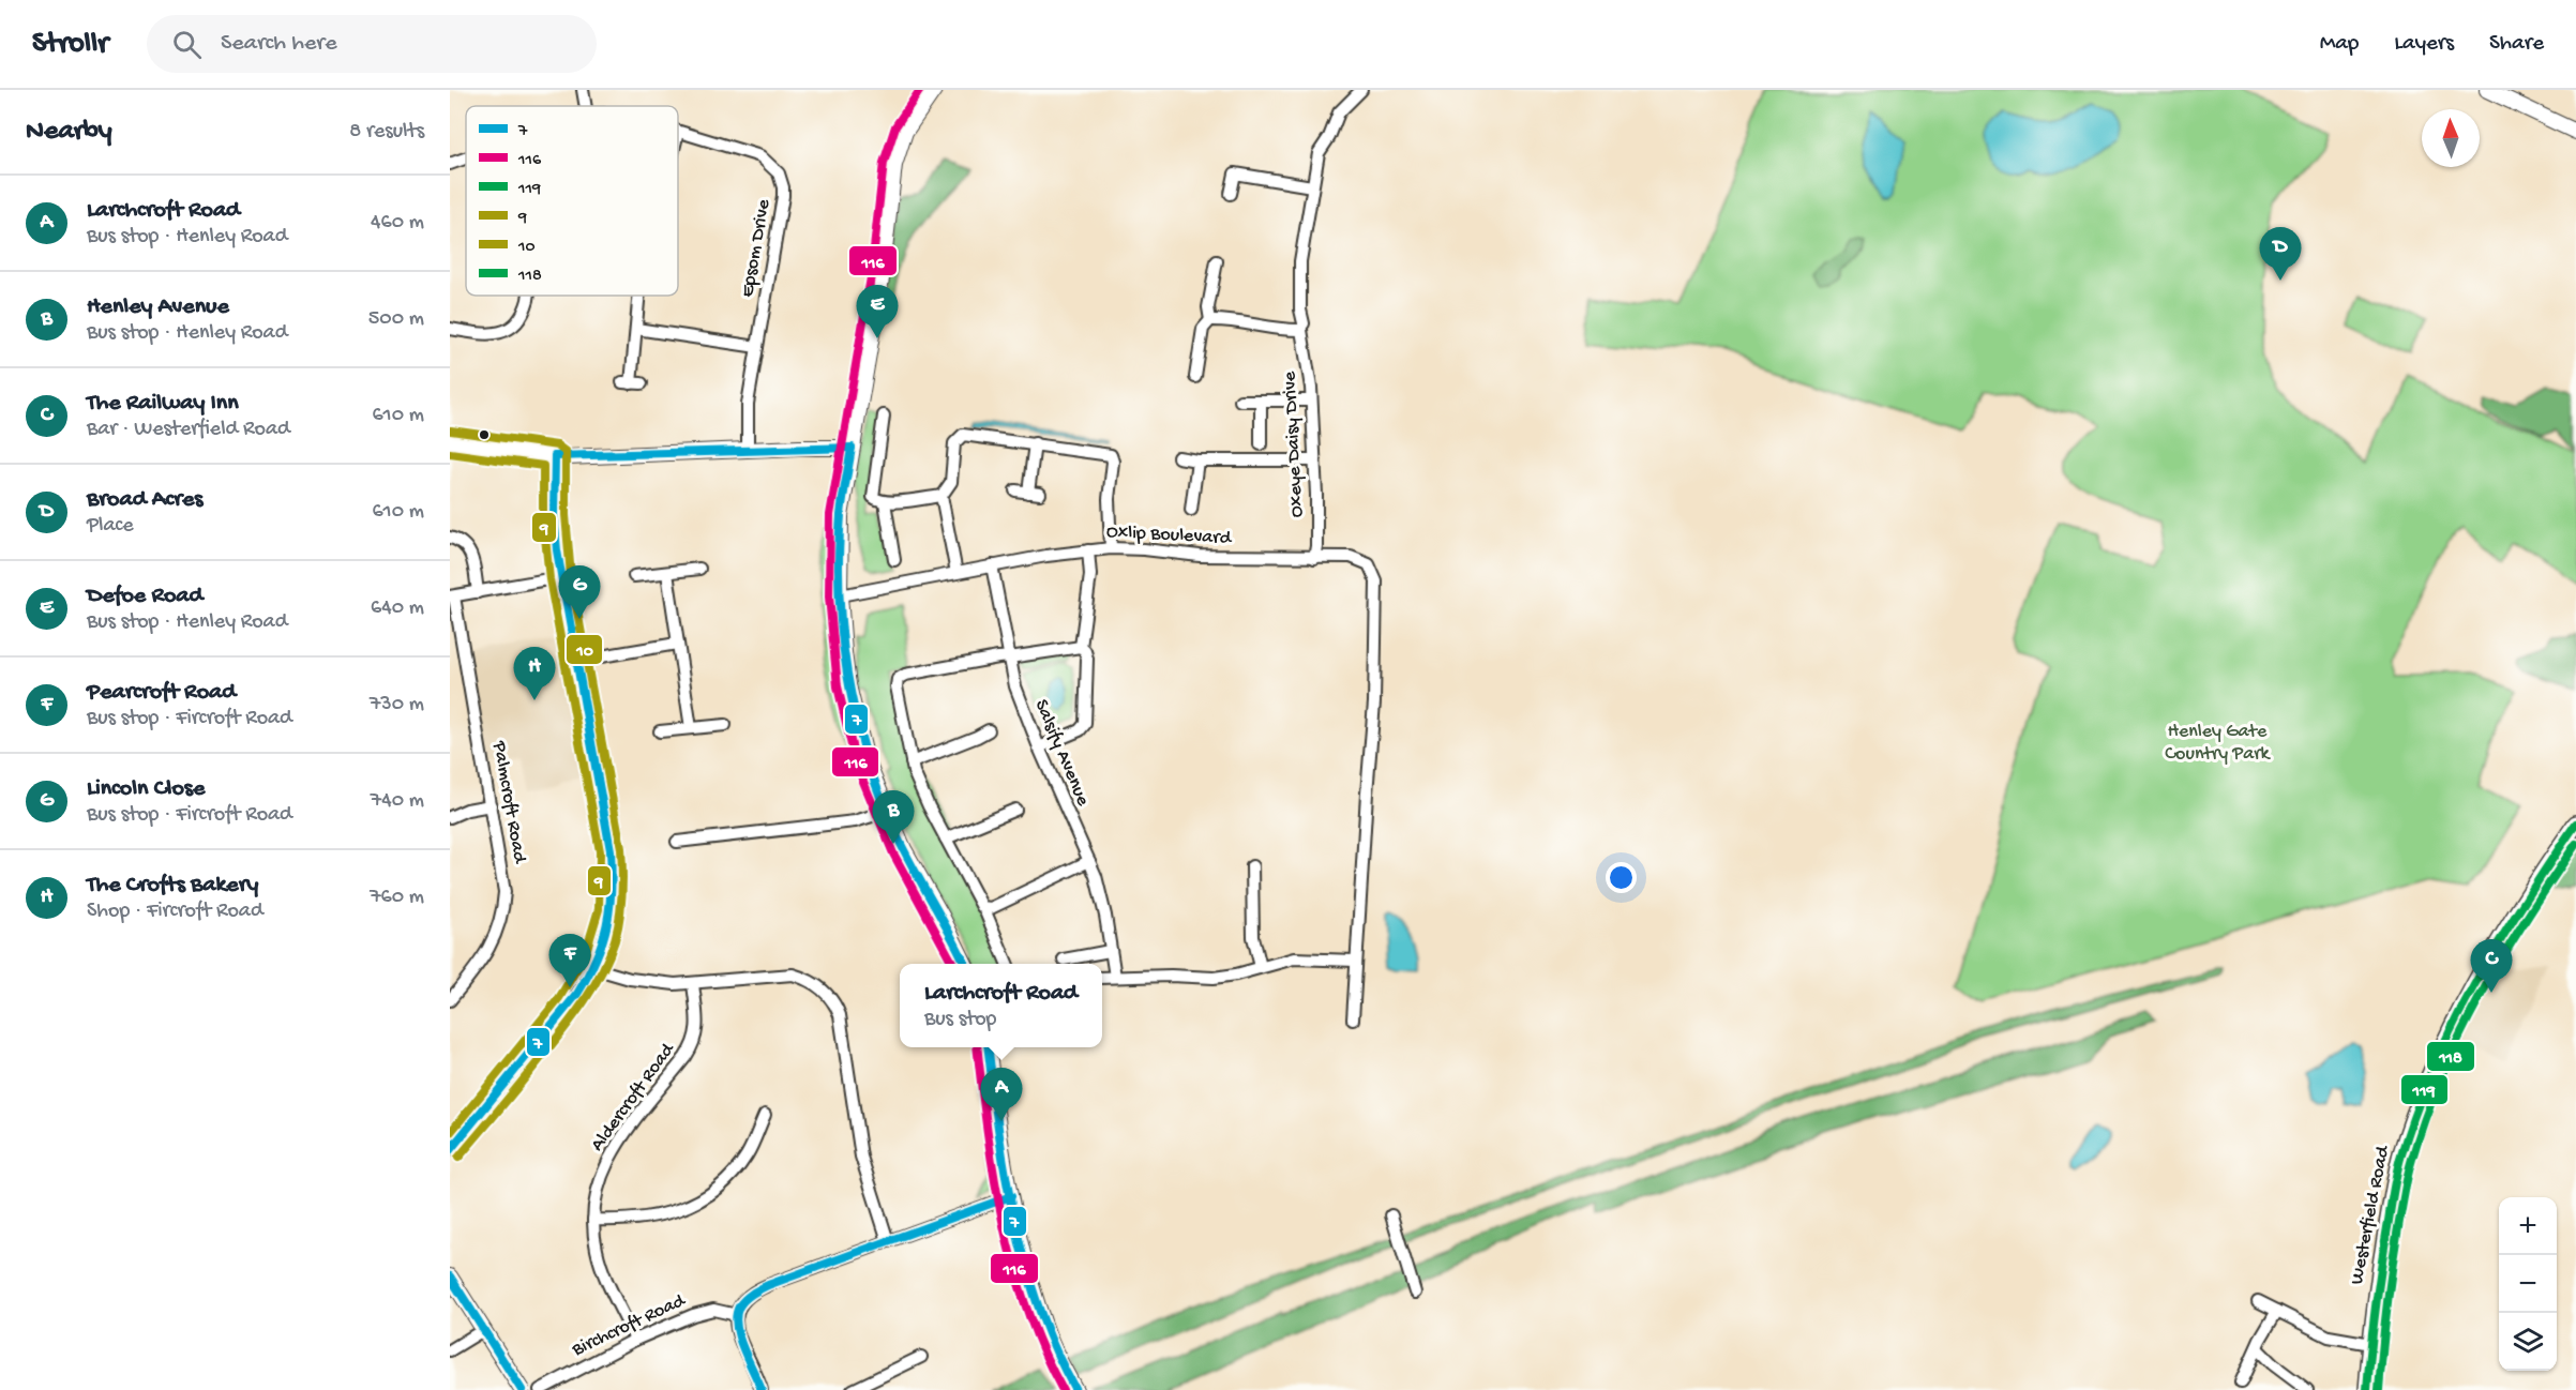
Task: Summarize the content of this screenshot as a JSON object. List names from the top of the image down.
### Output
{
  "streets": {
    "main road": ["Westerfield Road"],
    "street": [
      "Epsom Drive",
      "Oxeye Daisy Drive",
      "Oxlip Boulevard",
      "Salsify Avenue",
      "Palmcroft Road",
      "Aldercroft Road",
      "Birchcroft Road"
    ]
  },
  "crossings": [
    ["Oxeye Daisy Drive", "Oxlip Boulevard"],
    ["Oxlip Boulevard", "Salsify Avenue"],
    ["Aldercroft Road", "Birchcroft Road"]
  ],
  "parks": ["Henley Gate Country Park"],
  "lines": [
    "transit line 116",
    "transit line 10",
    "transit line 7",
    "transit line 9",
    "transit line 119",
    "transit line 118"
  ],
  "legend": [
    "7",
    "116",
    "119",
    "9",
    "10",
    "118"
  ],
  "north": "top",
  "page": {
    "header": "Strollr",
    "search": "Search here",
    "nav": ["Map", "Layers", "Share"],
    "heading": ["Nearby", "8 results"],
    "list": [
      {
        "mark": "A",
        "name": "Larchcroft Road",
        "note": "Bus stop · Henley Road",
        "value": "460 m"
      },
      {
        "mark": "B",
        "name": "Henley Avenue",
        "note": "Bus stop · Henley Road",
        "value": "500 m"
      },
      {
        "mark": "C",
        "name": "The Railway Inn",
        "note": "Bar · Westerfield Road",
        "value": "610 m"
      },
      {
        "mark": "D",
        "name": "Broad Acres",
        "note": "Place",
        "value": "610 m"
      },
      {
        "mark": "E",
        "name": "Defoe Road",
        "note": "Bus stop · Henley Road",
        "value": "640 m"
      },
      {
        "mark": "F",
        "name": "Pearcroft Road",
        "note": "Bus stop · Fircroft Road",
        "value": "730 m"
      },
      {
        "mark": "G",
        "name": "Lincoln Close",
        "note": "Bus stop · Fircroft Road",
        "value": "740 m"
      },
      {
        "mark": "H",
        "name": "The Crofts Bakery",
        "note": "Shop · Fircroft Road",
        "value": "760 m"
      }
    ],
    "pins": [
      "D",
      "E",
      "G",
      "H",
      "B",
      "F",
      "C",
      "A"
    ],
    "popup": ["Larchcroft Road", "Bus stop"],
    "map_buttons": ["+", "−"]
  }
}
